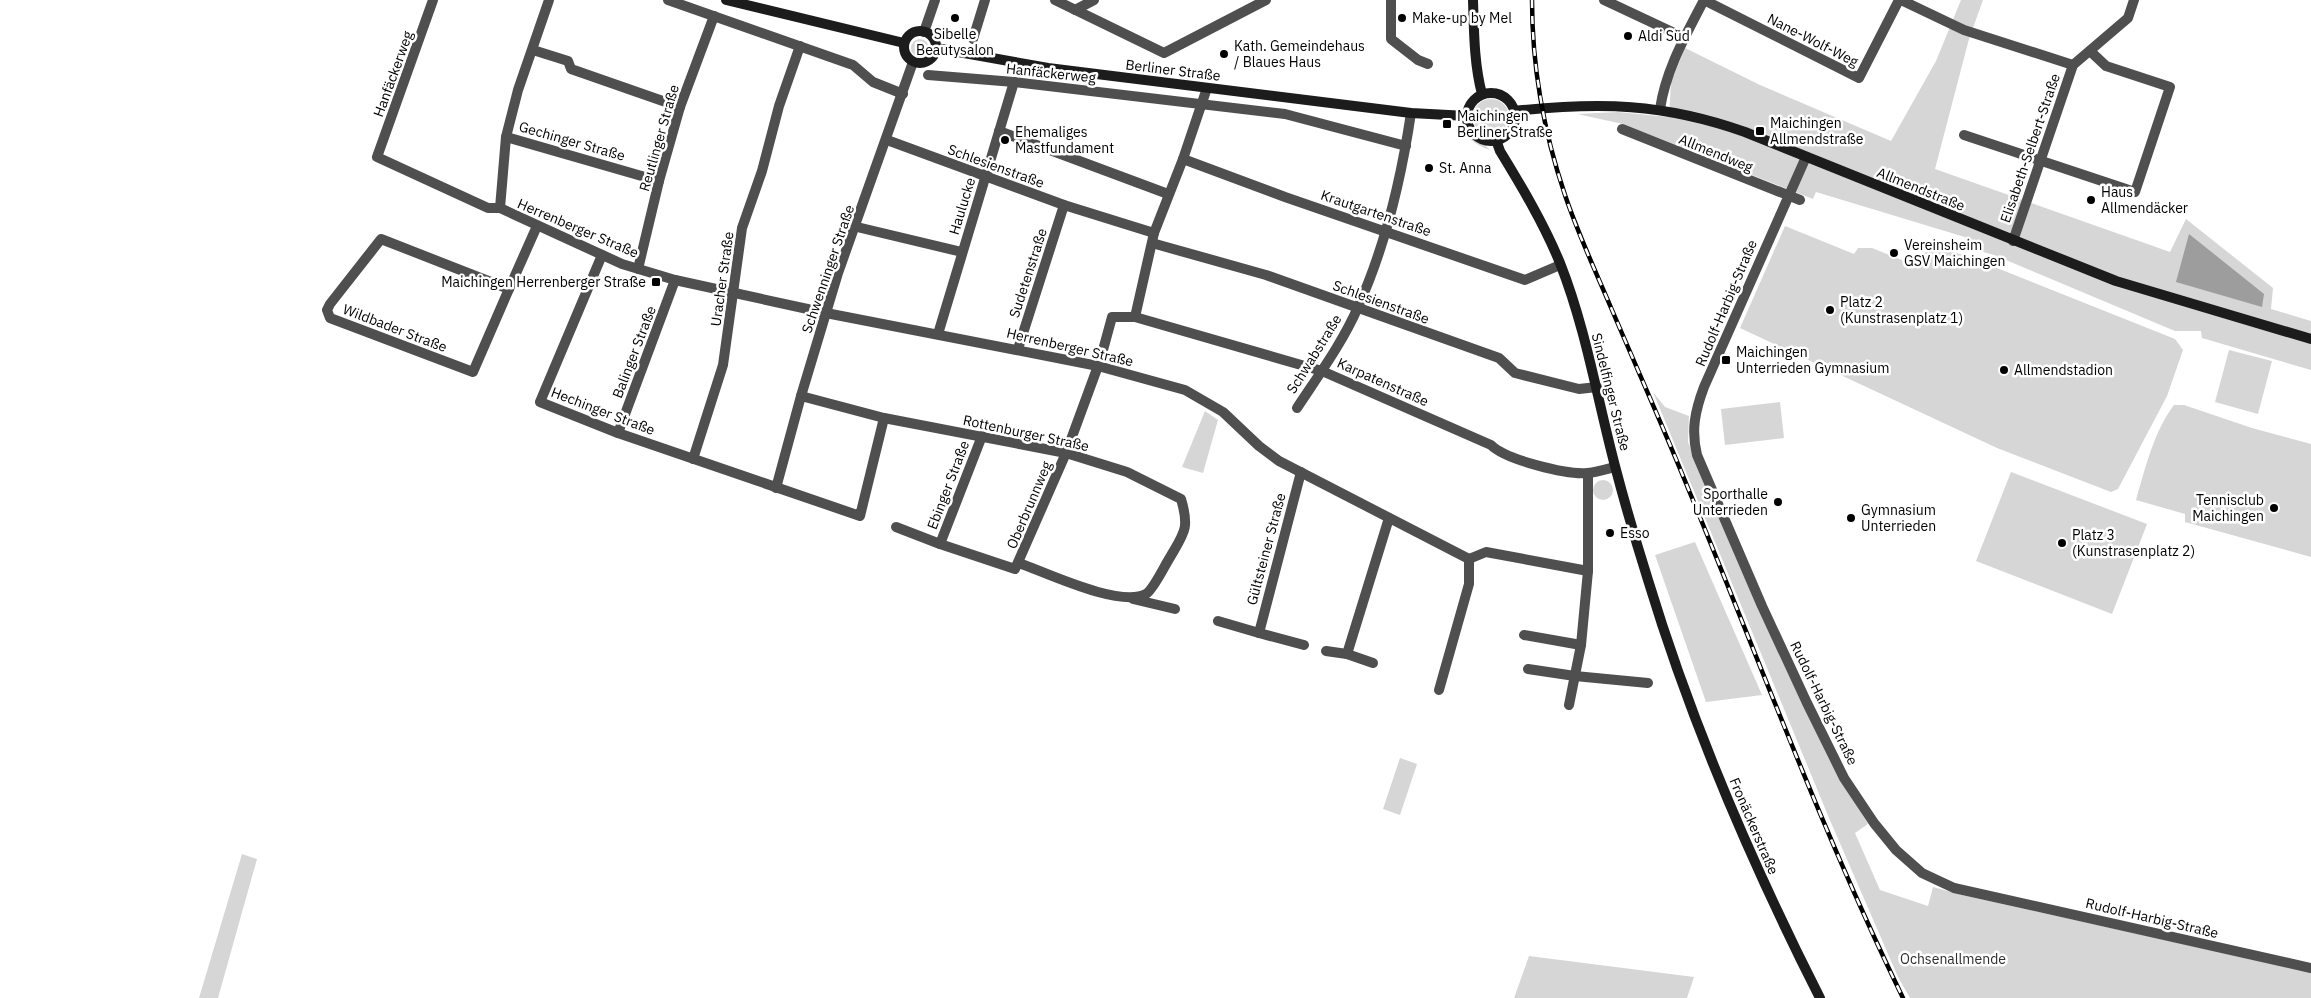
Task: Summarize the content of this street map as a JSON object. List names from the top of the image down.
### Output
{
  "streets": {
    "main road": [
      "Berliner Straße",
      "Allmendstraße",
      "Sindelfinger Straße",
      "Fronäckerstraße"
    ],
    "street": [
      "Nane-Wolf-Weg",
      "Hanfäckerweg",
      "Reutlinger Straße",
      "Gechinger Straße",
      "Elisabeth-Selbert-Straße",
      "Allmendweg",
      "Schlesienstraße",
      "Haulucke",
      "Krautgartenstraße",
      "Herrenberger Straße",
      "Schwenninger Straße",
      "Sudetenstraße",
      "Uracher Straße",
      "Rudolf-Harbig-Straße",
      "Wildbader Straße",
      "Balinger Straße",
      "Schwabstraße",
      "Karpatenstraße",
      "Hechinger Straße",
      "Rottenburger Straße",
      "Ebinger Straße",
      "Oberbrunnweg",
      "Gültsteiner Straße"
    ]
  },
  "crossings": [
    ["Berliner Straße", "Allmendstraße"],
    ["Berliner Straße", "Schwenninger Straße"],
    ["Berliner Straße", "Schwabstraße"],
    ["Berliner Straße", "Sindelfinger Straße"],
    ["Hanfäckerweg", "Haulucke"],
    ["Hanfäckerweg", "Herrenberger Straße"],
    ["Hanfäckerweg", "Schwabstraße"],
    ["Reutlinger Straße", "Gechinger Straße"],
    ["Reutlinger Straße", "Herrenberger Straße"],
    ["Gechinger Straße", "Herrenberger Straße"],
    ["Elisabeth-Selbert-Straße", "Allmendstraße"],
    ["Allmendweg", "Rudolf-Harbig-Straße"],
    ["Schlesienstraße", "Haulucke"],
    ["Schlesienstraße", "Schwenninger Straße"],
    ["Schlesienstraße", "Sudetenstraße"],
    ["Schlesienstraße", "Schwabstraße"],
    ["Schlesienstraße", "Sindelfinger Straße"],
    ["Allmendstraße", "Rudolf-Harbig-Straße"],
    ["Allmendstraße", "Sindelfinger Straße"],
    ["Haulucke", "Herrenberger Straße"],
    ["Haulucke", "Schwenninger Straße"],
    ["Krautgartenstraße", "Schwabstraße"],
    ["Krautgartenstraße", "Sindelfinger Straße"],
    ["Herrenberger Straße", "Schwenninger Straße"],
    ["Herrenberger Straße", "Sudetenstraße"],
    ["Herrenberger Straße", "Uracher Straße"],
    ["Herrenberger Straße", "Wildbader Straße"],
    ["Herrenberger Straße", "Balinger Straße"],
    ["Herrenberger Straße", "Hechinger Straße"],
    ["Herrenberger Straße", "Oberbrunnweg"],
    ["Herrenberger Straße", "Gültsteiner Straße"],
    ["Schwenninger Straße", "Hechinger Straße"],
    ["Schwenninger Straße", "Rottenburger Straße"],
    ["Uracher Straße", "Hechinger Straße"],
    ["Balinger Straße", "Hechinger Straße"],
    ["Schwabstraße", "Karpatenstraße"],
    ["Karpatenstraße", "Sindelfinger Straße"],
    ["Sindelfinger Straße", "Fronäckerstraße"],
    ["Hechinger Straße", "Rottenburger Straße"],
    ["Rottenburger Straße", "Ebinger Straße"],
    ["Rottenburger Straße", "Oberbrunnweg"],
    ["Ebinger Straße", "Oberbrunnweg"]
  ],
  "parks": ["Ochsenallmende"],
  "places": {
    "other": [
      "Sibelle Beautysalon",
      "Make-up by Mel",
      "Aldi Süd",
      "Kath. Gemeindehaus / Blaues Haus",
      "Ehemaliges Mastfundament",
      "St. Anna",
      "Haus Allmendäcker",
      "Vereinsheim GSV Maichingen",
      "Platz 2 (Kunstrasenplatz 1)",
      "Allmendstadion",
      "Sporthalle Unterrieden",
      "Tennisclub Maichingen",
      "Gymnasium Unterrieden",
      "Esso",
      "Platz 3 (Kunstrasenplatz 2)"
    ],
    "transit": [
      "Maichingen Berliner Straße",
      "Maichingen Allmendstraße",
      "Maichingen Herrenberger Straße",
      "Maichingen Unterrieden Gymnasium"
    ]
  }
}
